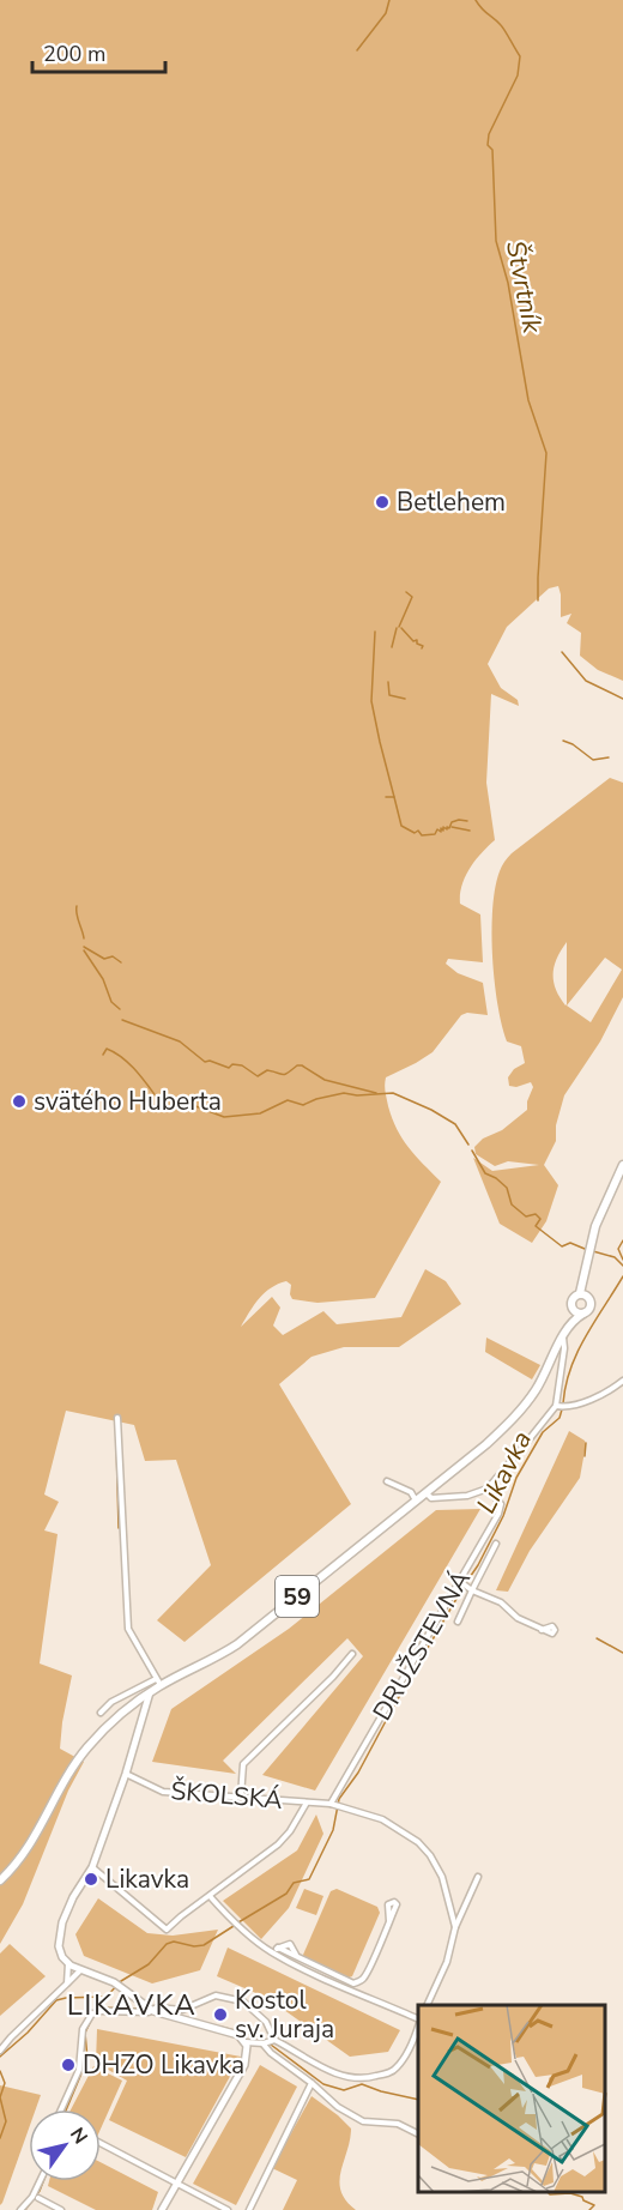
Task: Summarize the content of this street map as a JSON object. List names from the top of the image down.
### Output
{
  "streets": {
    "main road": ["59"],
    "street": ["DRUŽSTEVNÁ", "ŠKOLSKÁ"]
  },
  "crossings": [
    ["DRUŽSTEVNÁ", "ŠKOLSKÁ"]
  ],
  "districts": ["LIKAVKA"],
  "water": ["Štvrtník", "Likavka"],
  "places": [
    "Betlehem",
    "svätého Huberta",
    "Likavka",
    "Kostol sv. Juraja",
    "DHZO Likavka"
  ],
  "scale_bar": "200 m",
  "north": "top right"
}
